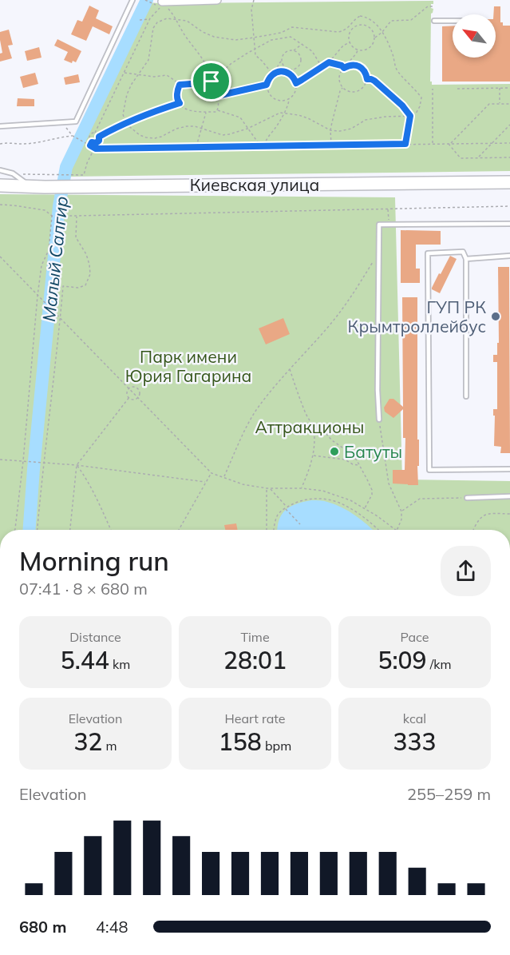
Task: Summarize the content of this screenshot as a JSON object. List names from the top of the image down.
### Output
{
  "streets": {
    "main road": ["Киевская улица"]
  },
  "water": ["Малый Салгир"],
  "parks": ["Парк имени Юрия Гагарина", "Аттракционы"],
  "places": ["ГУП РК Крымтроллейбус", "Батуты"],
  "north": "top left",
  "page": {
    "heading": ["Morning run", "07:41 · 8 × 680 m"],
    "stats": [
      ["Distance", "5.44 km"],
      ["Time", "28:01"],
      ["Pace", "5:09 /km"],
      ["Elevation", "32 m"],
      ["Heart rate", "158 bpm"],
      ["kcal", "333"]
    ],
    "chart": ["Elevation", "255–259 m"],
    "list": [
      {
        "name": "680 m",
        "note": "4:48"
      }
    ]
  }
}
